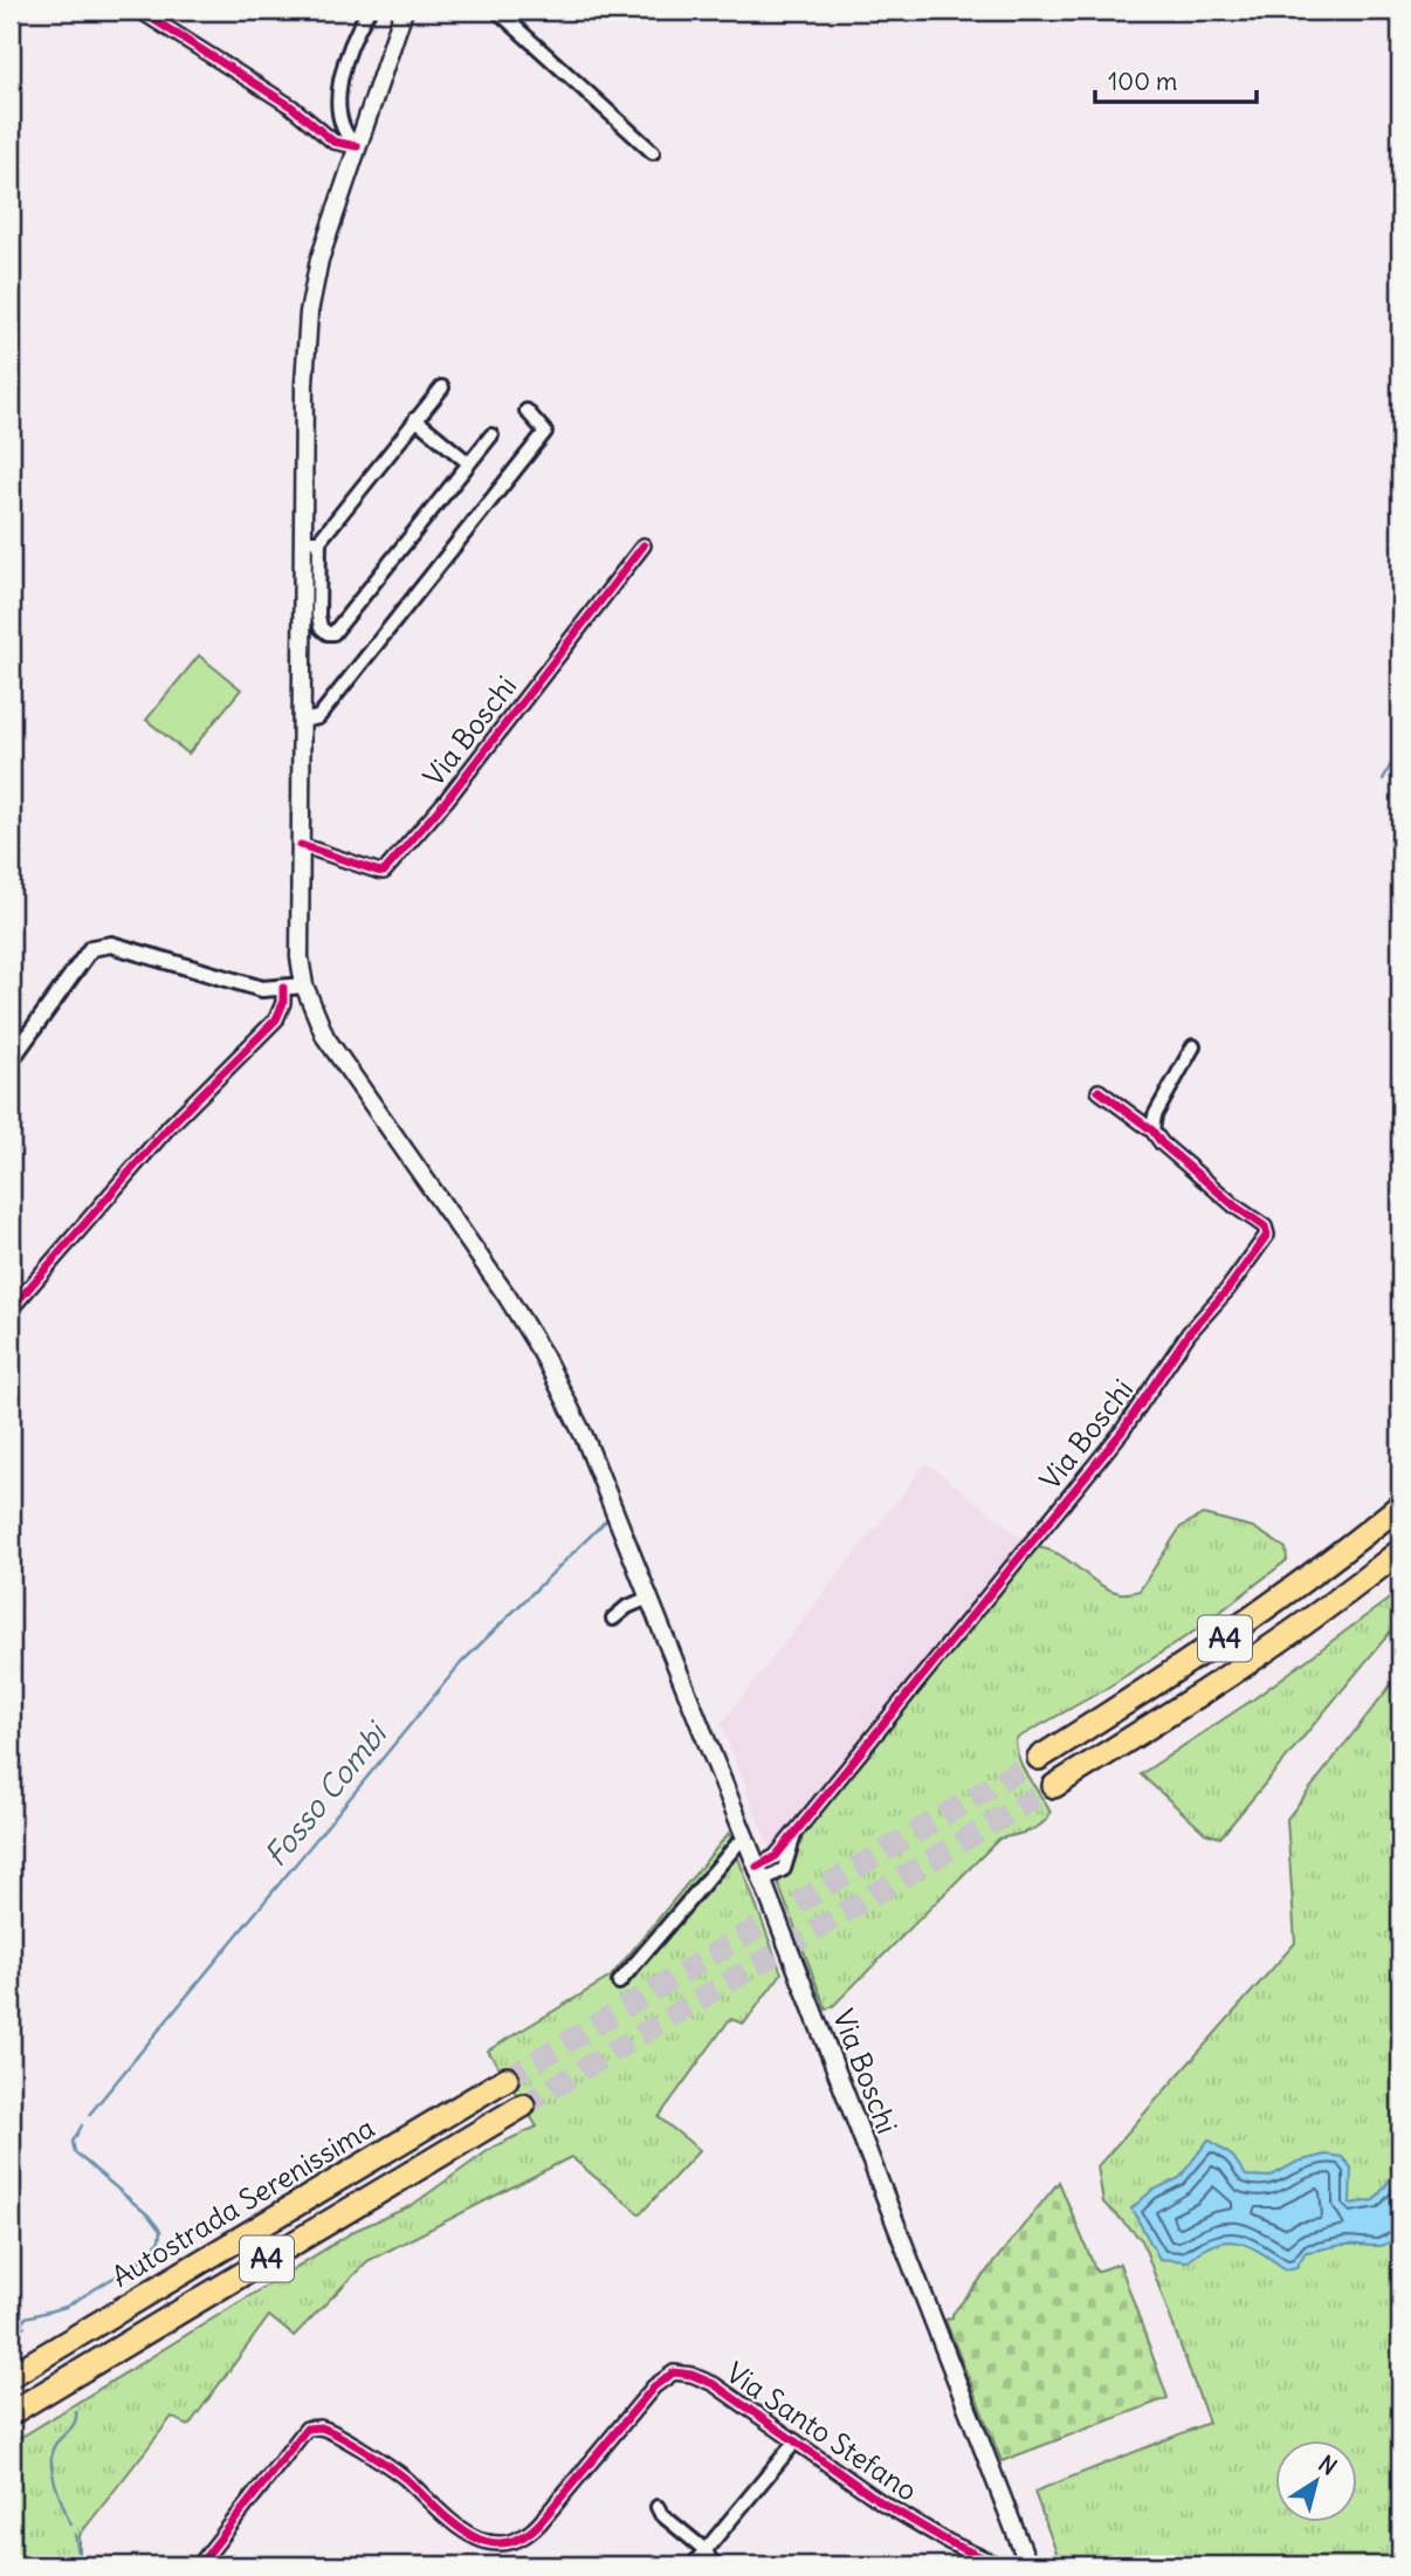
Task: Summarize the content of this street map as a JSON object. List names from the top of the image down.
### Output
{
  "streets": {
    "highway": ["A4", "Autostrada Serenissima"],
    "main road": ["Via Boschi"],
    "street": ["Via Santo Stefano"]
  },
  "water": ["Fosso Combi"],
  "scale_bar": "100 m",
  "north": "top right"
}
